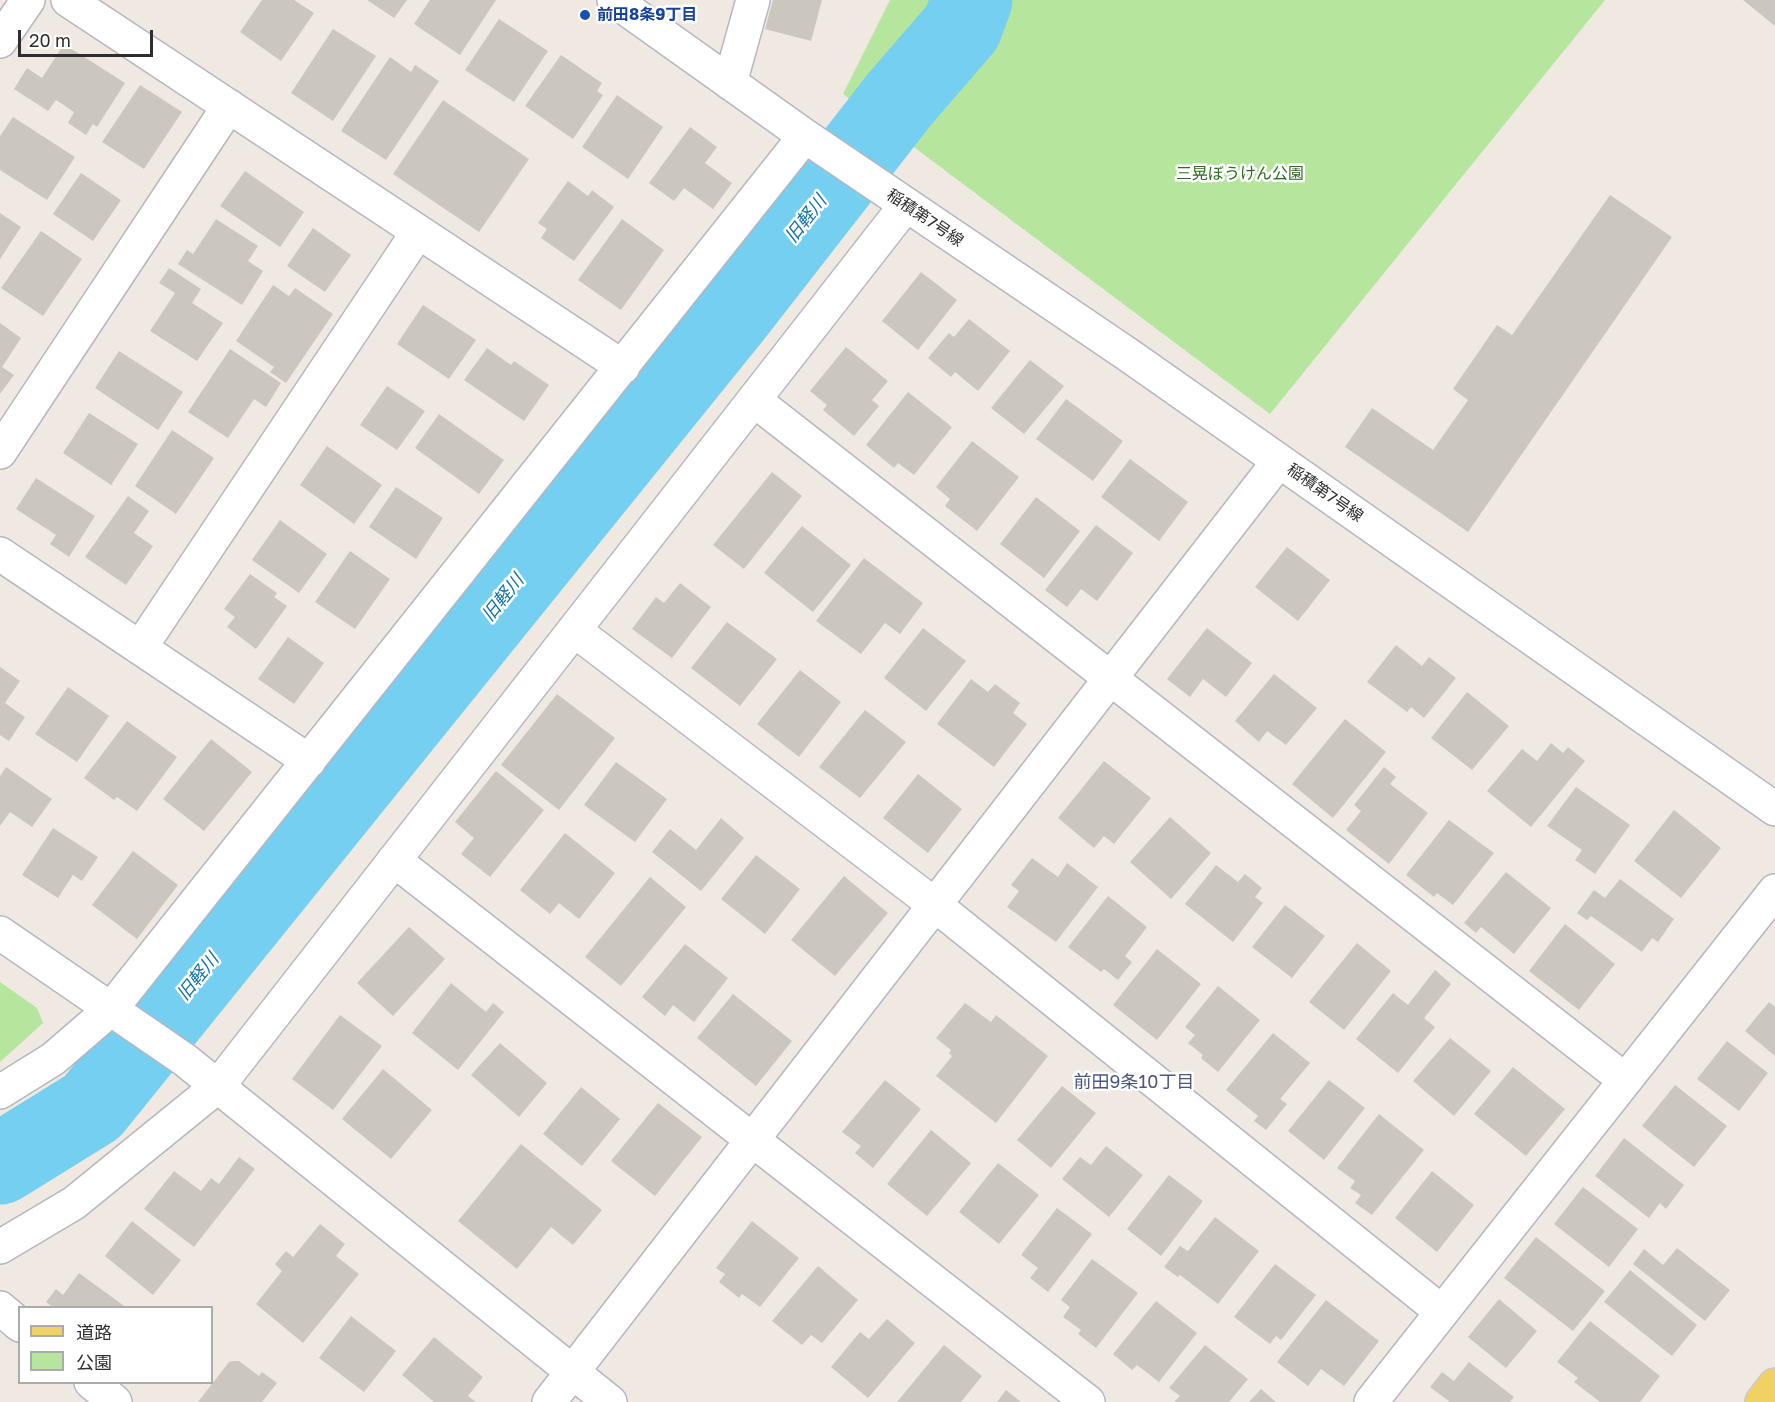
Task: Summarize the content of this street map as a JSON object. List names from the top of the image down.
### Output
{
  "streets": {
    "street": ["稲積第7号線"]
  },
  "districts": ["前田9条10丁目"],
  "water": ["旧軽川"],
  "parks": ["三晃ぼうけん公園"],
  "places": ["前田8条9丁目"],
  "legend": ["道路", "公園"],
  "scale_bar": "20 m"
}
